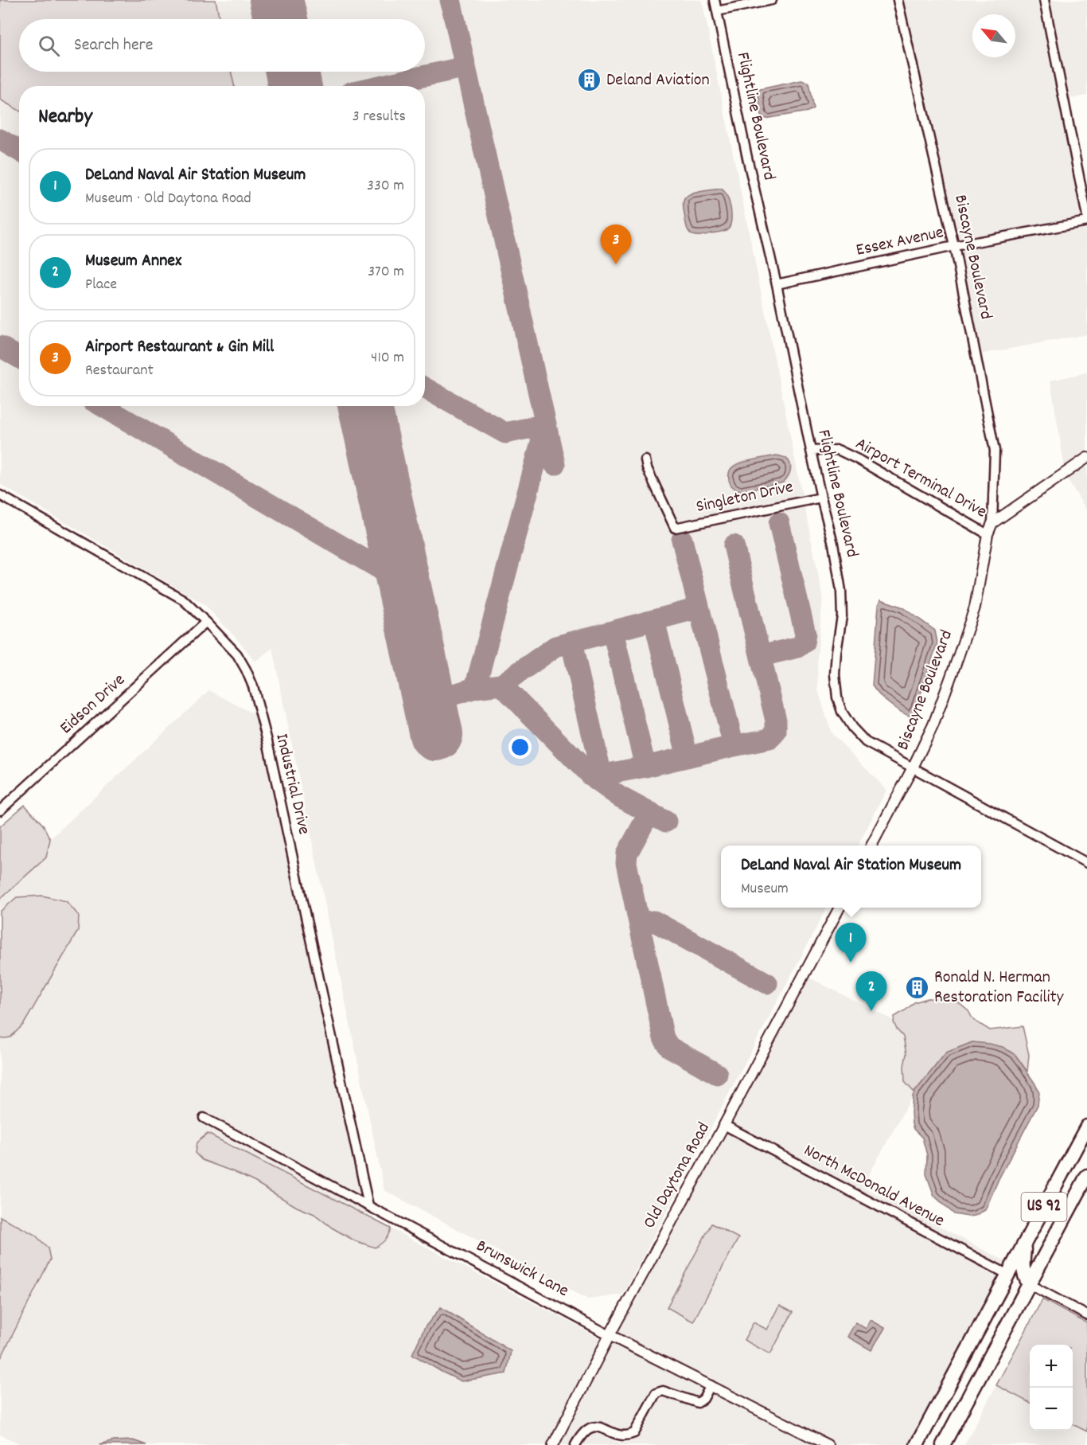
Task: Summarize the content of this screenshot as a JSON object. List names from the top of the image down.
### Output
{
  "streets": {
    "main road": ["US 92"],
    "street": [
      "Flightline Boulevard",
      "Essex Avenue",
      "Biscayne Boulevard",
      "Airport Terminal Drive",
      "Singleton Drive",
      "Eidson Drive",
      "Industrial Drive",
      "Old Daytona Road",
      "North McDonald Avenue",
      "Brunswick Lane"
    ]
  },
  "crossings": [
    ["Flightline Boulevard", "Essex Avenue"],
    ["Flightline Boulevard", "Biscayne Boulevard"],
    ["Flightline Boulevard", "Airport Terminal Drive"],
    ["Flightline Boulevard", "Singleton Drive"],
    ["Essex Avenue", "Biscayne Boulevard"],
    ["Biscayne Boulevard", "Airport Terminal Drive"],
    ["Eidson Drive", "Industrial Drive"],
    ["Industrial Drive", "Brunswick Lane"],
    ["Old Daytona Road", "North McDonald Avenue"],
    ["Old Daytona Road", "Brunswick Lane"],
    ["North McDonald Avenue", "US 92"]
  ],
  "places": {
    "building": ["Deland Aviation", "Ronald N. Herman Restoration Facility"]
  },
  "north": "top left",
  "page": {
    "search": "Search here",
    "heading": ["Nearby", "3 results"],
    "list": [
      {
        "mark": "1",
        "name": "DeLand Naval Air Station Museum",
        "note": "Museum · Old Daytona Road",
        "value": "330 m"
      },
      {
        "mark": "2",
        "name": "Museum Annex",
        "note": "Place",
        "value": "370 m"
      },
      {
        "mark": "3",
        "name": "Airport Restaurant & Gin Mill",
        "note": "Restaurant",
        "value": "410 m"
      }
    ],
    "pins": ["3", "1", "2"],
    "popup": ["DeLand Naval Air Station Museum", "Museum"],
    "map_buttons": ["+", "−"]
  }
}
